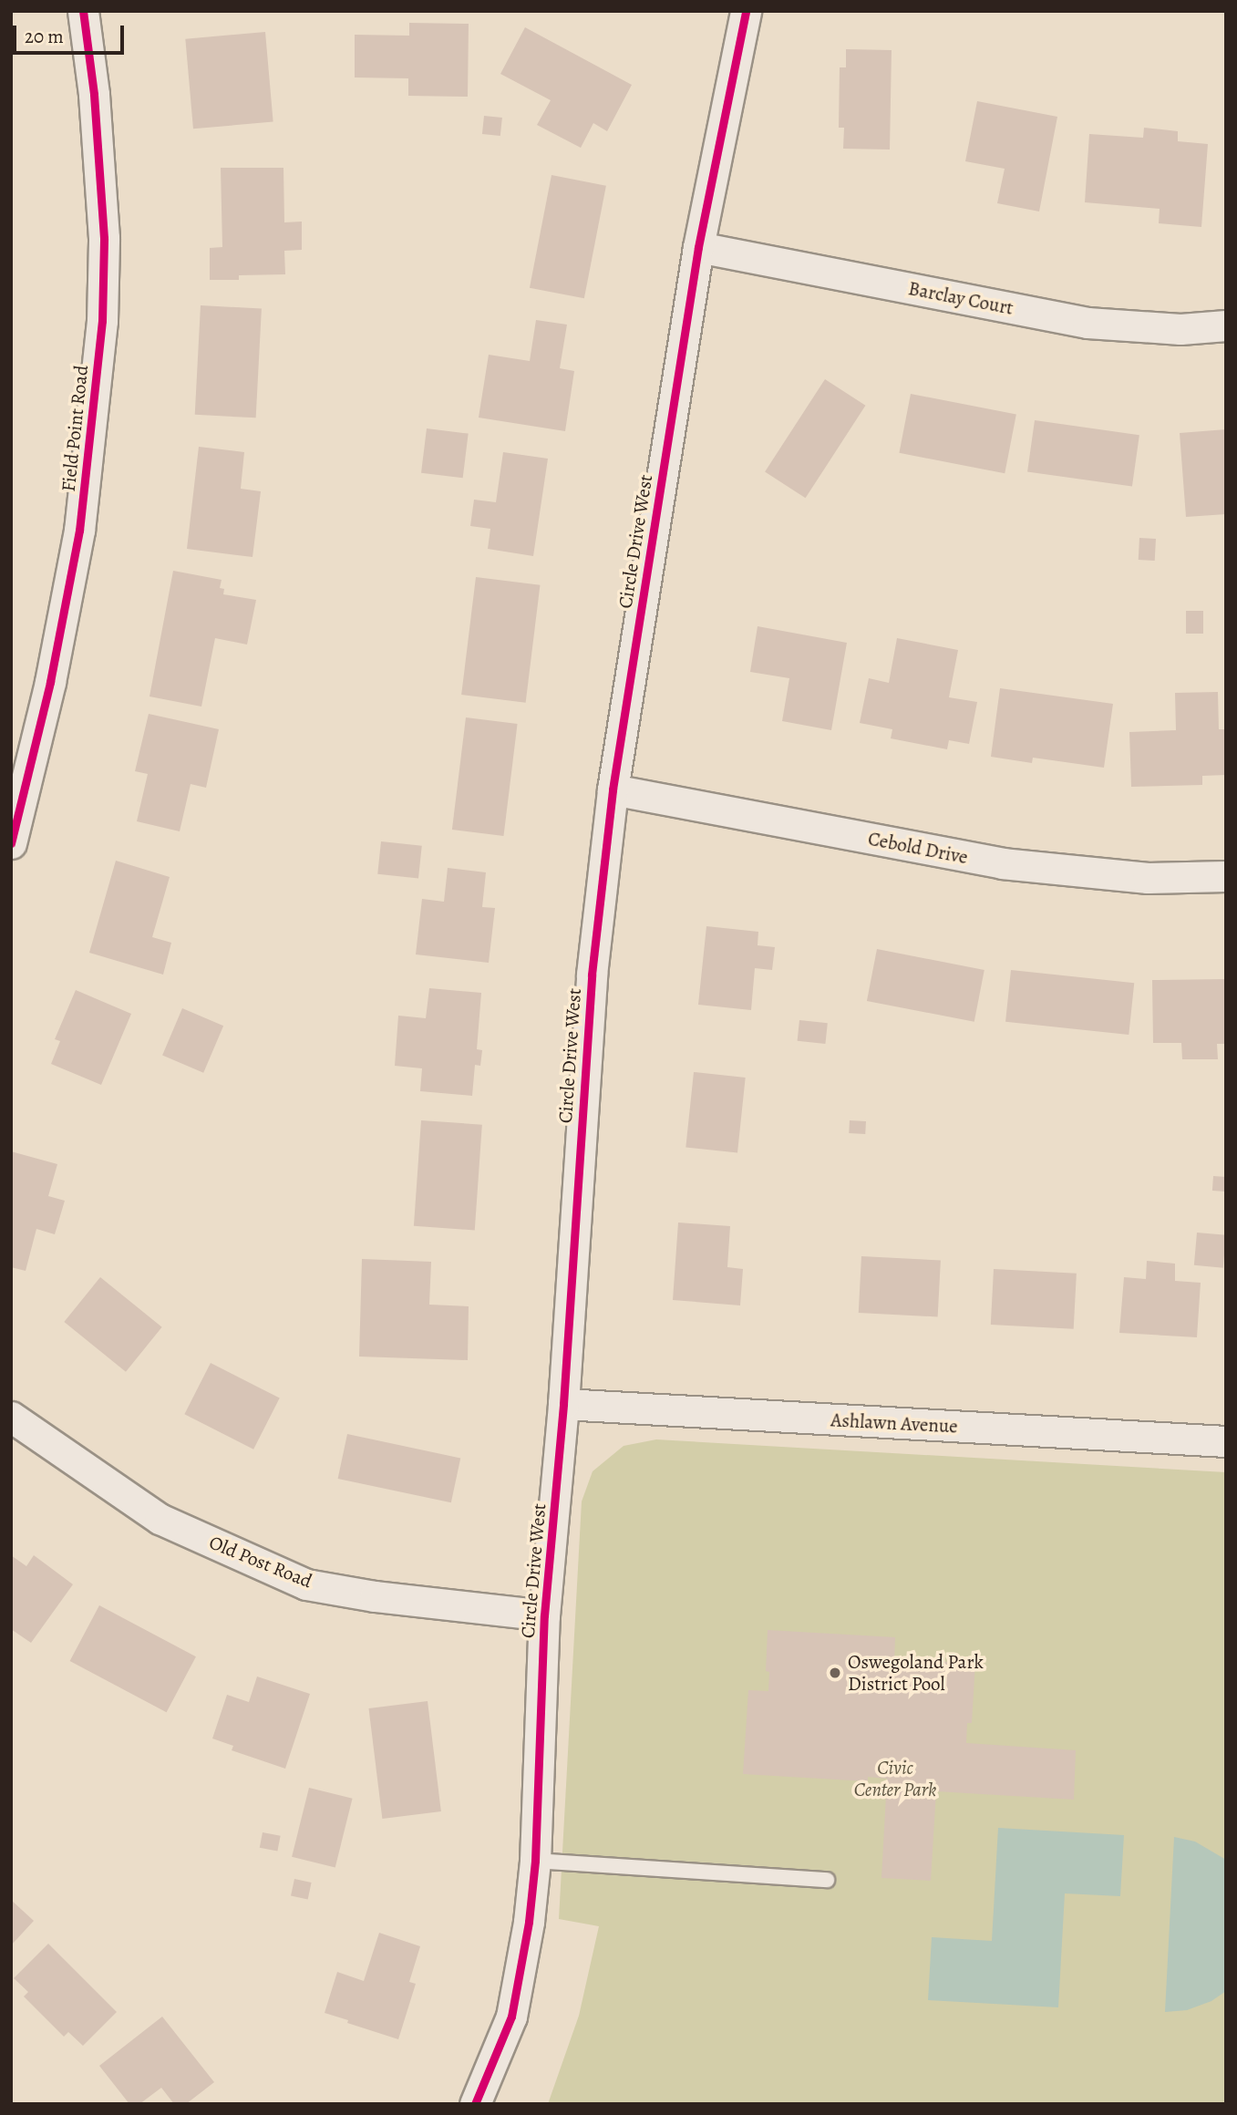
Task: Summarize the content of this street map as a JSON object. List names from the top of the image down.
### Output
{
  "streets": {
    "street": [
      "Barclay Court",
      "Field Point Road",
      "Circle Drive West",
      "Cebold Drive",
      "Ashlawn Avenue",
      "Old Post Road"
    ]
  },
  "crossings": [
    ["Barclay Court", "Circle Drive West"],
    ["Circle Drive West", "Cebold Drive"],
    ["Circle Drive West", "Ashlawn Avenue"],
    ["Circle Drive West", "Old Post Road"]
  ],
  "parks": ["Civic Center Park"],
  "places": ["Oswegoland Park District Pool"],
  "scale_bar": "20 m"
}
